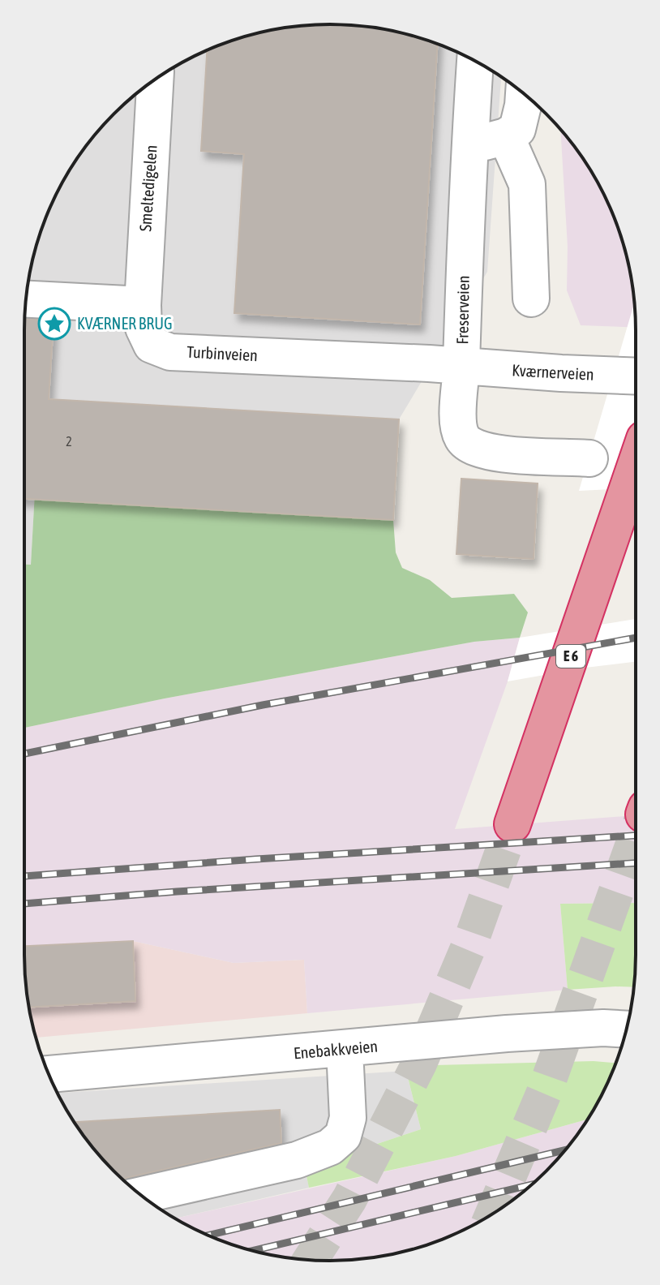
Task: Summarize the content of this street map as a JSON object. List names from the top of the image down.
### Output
{
  "streets": {
    "highway": ["E 6"],
    "street": [
      "Smeltedigelen",
      "Freserveien",
      "Turbinveien",
      "Kværnerveien",
      "Enebakkveien"
    ]
  },
  "crossings": [
    ["Smeltedigelen", "Turbinveien"],
    ["Freserveien", "Turbinveien"],
    ["Freserveien", "Kværnerveien"],
    ["Turbinveien", "Kværnerveien"]
  ],
  "places": {
    "place": ["KVÆRNER BRUG"]
  },
  "house_numbers": ["2"]
}
